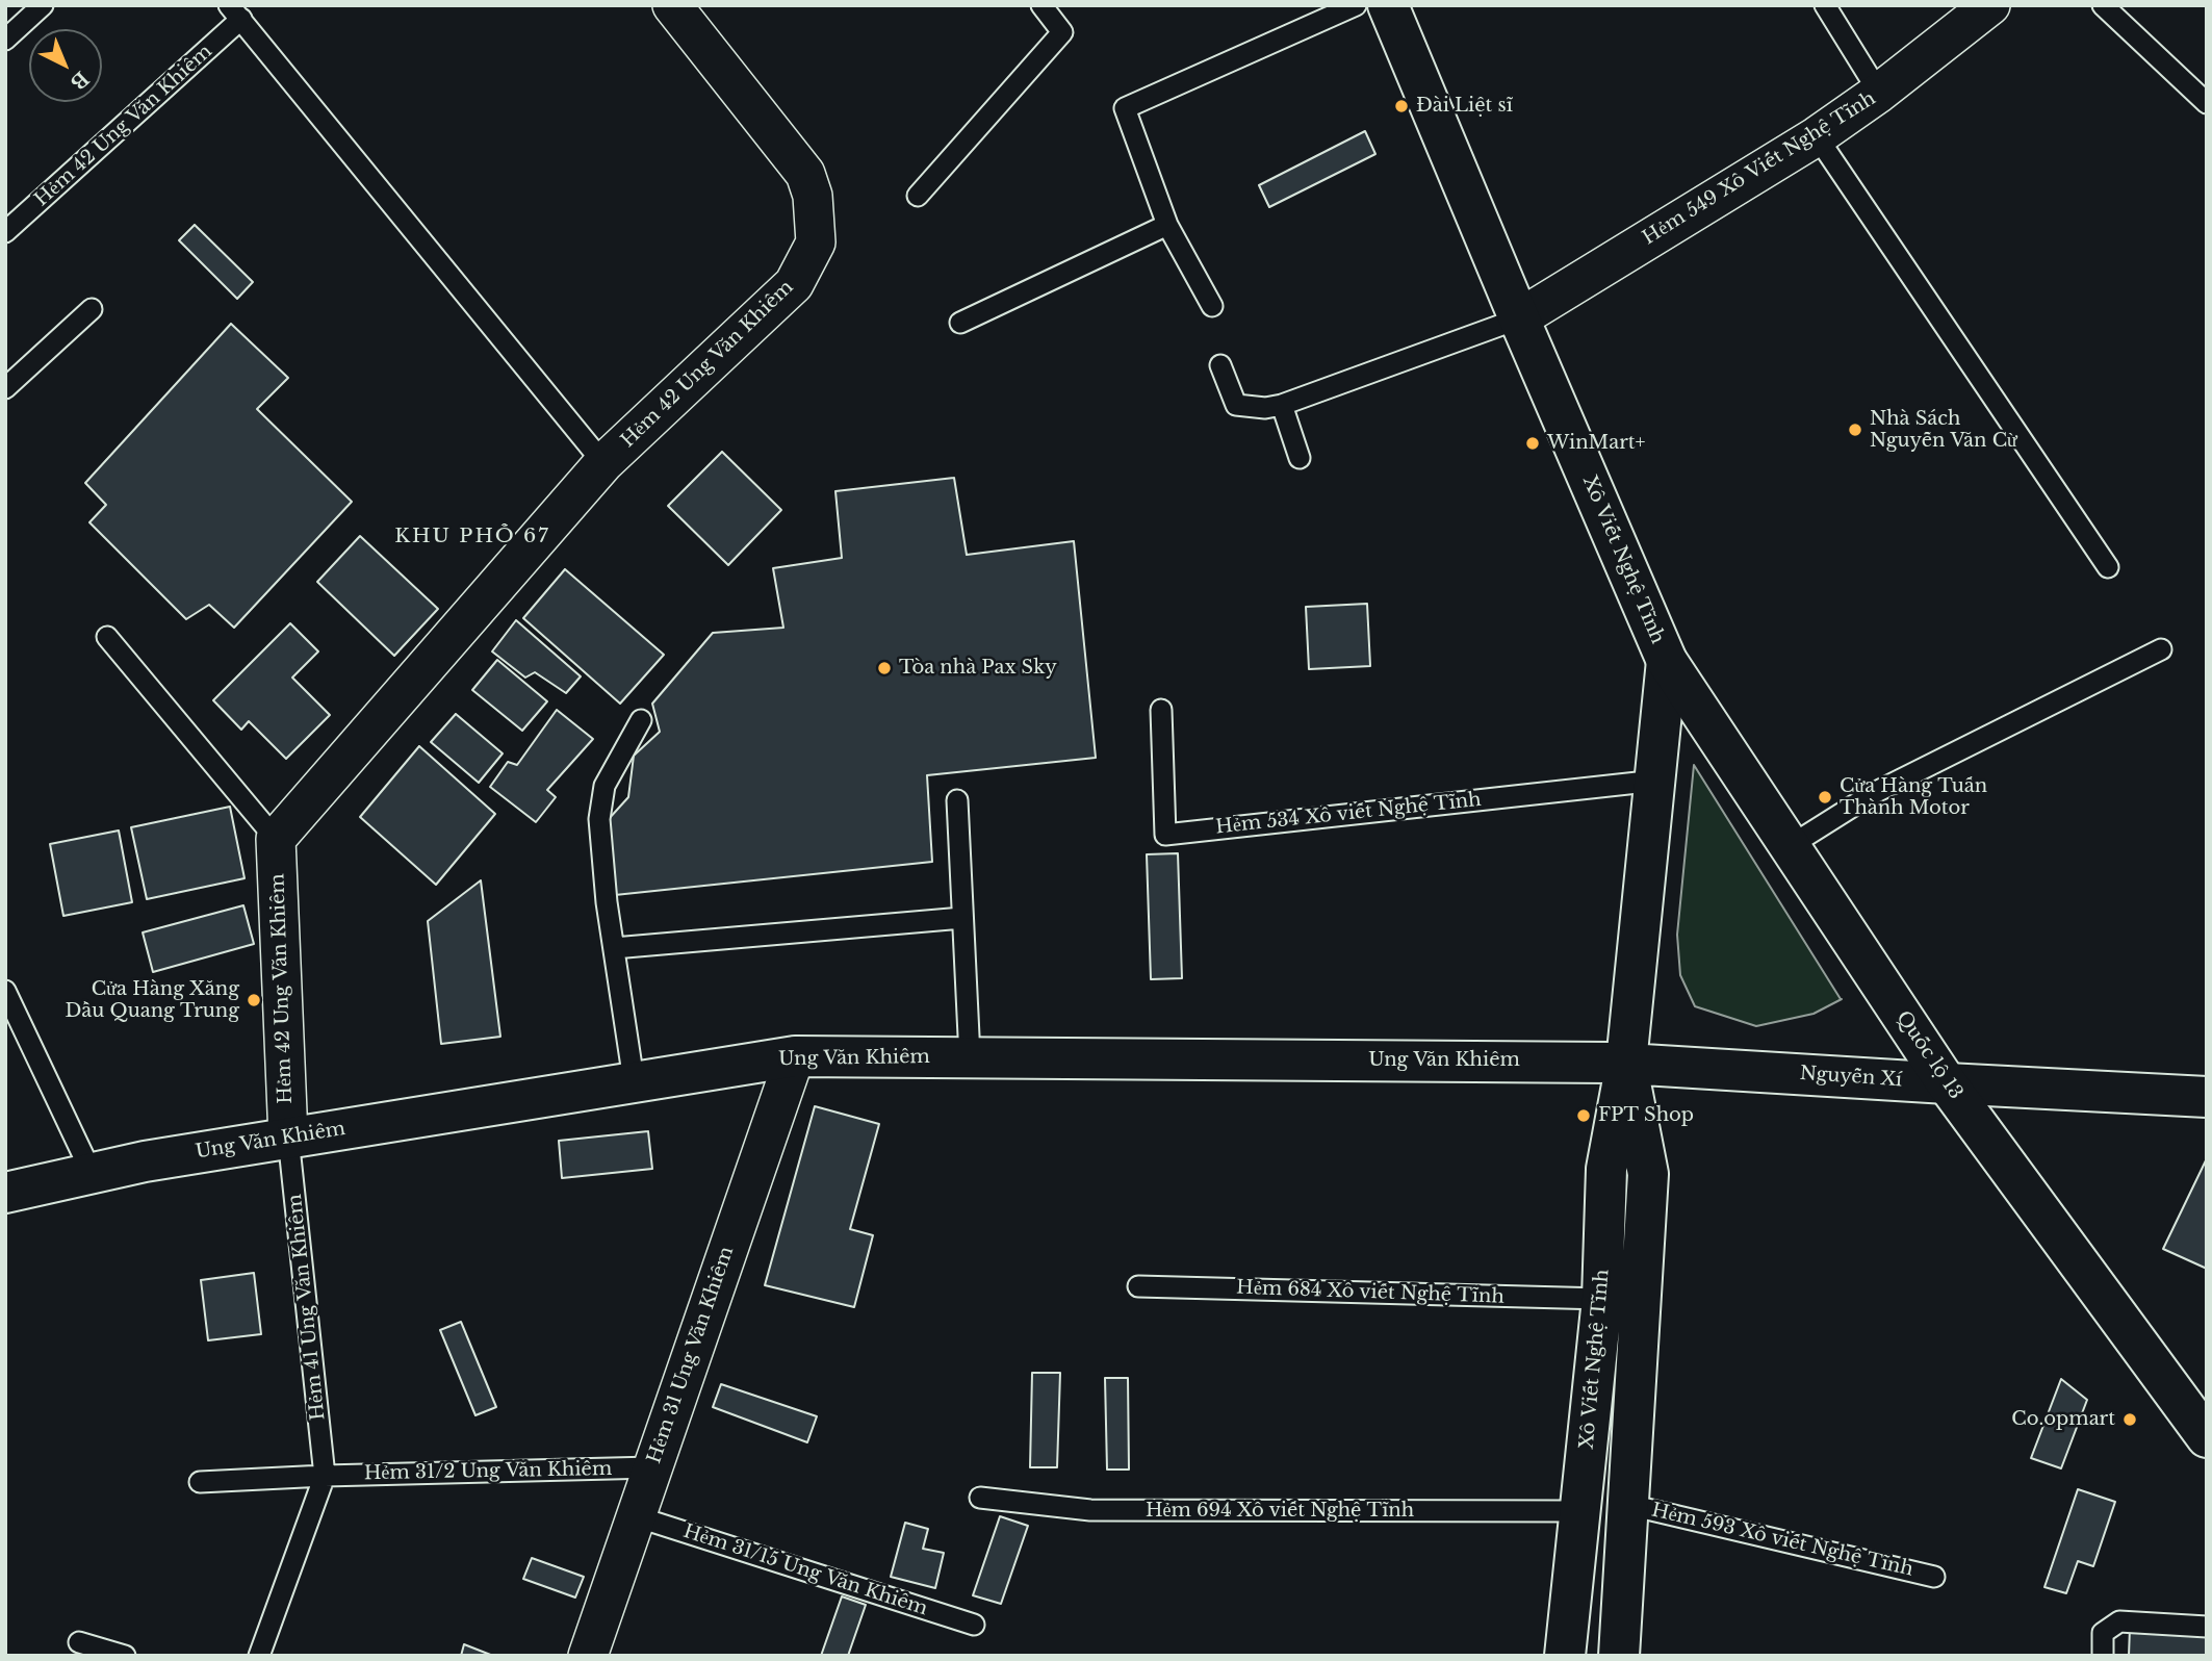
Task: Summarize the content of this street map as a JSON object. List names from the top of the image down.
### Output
{
  "streets": {
    "main road": [
      "Xô Viết Nghệ Tĩnh",
      "Quốc lộ 13",
      "Ung Văn Khiêm",
      "Nguyễn Xí"
    ],
    "street": ["Hẻm 42 Ung Văn Khiêm", "Hẻm 549 Xô Viết Nghệ Tĩnh", "Hẻm 31 Ung Văn Khiêm"],
    "lane": [
      "Hẻm 534 Xô viết Nghệ Tĩnh",
      "Hẻm 684 Xô viết Nghệ Tĩnh",
      "Hẻm 41 Ung Văn Khiêm",
      "Hẻm 31/2 Ung Văn Khiêm",
      "Hẻm 694 Xô viết Nghệ Tĩnh",
      "Hẻm 593 Xô viết Nghệ Tĩnh",
      "Hẻm 31/15 Ung Văn Khiêm"
    ]
  },
  "crossings": [
    ["Hẻm 42 Ung Văn Khiêm", "Ung Văn Khiêm"],
    ["Hẻm 42 Ung Văn Khiêm", "Hẻm 41 Ung Văn Khiêm"],
    ["Hẻm 549 Xô Viết Nghệ Tĩnh", "Xô Viết Nghệ Tĩnh"],
    ["Xô Viết Nghệ Tĩnh", "Hẻm 534 Xô viết Nghệ Tĩnh"],
    ["Xô Viết Nghệ Tĩnh", "Quốc lộ 13"],
    ["Xô Viết Nghệ Tĩnh", "Ung Văn Khiêm"],
    ["Xô Viết Nghệ Tĩnh", "Nguyễn Xí"],
    ["Xô Viết Nghệ Tĩnh", "Hẻm 684 Xô viết Nghệ Tĩnh"],
    ["Xô Viết Nghệ Tĩnh", "Hẻm 694 Xô viết Nghệ Tĩnh"],
    ["Xô Viết Nghệ Tĩnh", "Hẻm 593 Xô viết Nghệ Tĩnh"],
    ["Quốc lộ 13", "Nguyễn Xí"],
    ["Ung Văn Khiêm", "Nguyễn Xí"],
    ["Ung Văn Khiêm", "Hẻm 41 Ung Văn Khiêm"],
    ["Ung Văn Khiêm", "Hẻm 31 Ung Văn Khiêm"],
    ["Hẻm 41 Ung Văn Khiêm", "Hẻm 31/2 Ung Văn Khiêm"],
    ["Hẻm 31 Ung Văn Khiêm", "Hẻm 31/2 Ung Văn Khiêm"],
    ["Hẻm 31 Ung Văn Khiêm", "Hẻm 31/15 Ung Văn Khiêm"]
  ],
  "districts": ["KHU PHỐ 67"],
  "places": [
    "Đài Liệt sĩ",
    "Nhà Sách Nguyễn Văn Cừ",
    "WinMart+",
    "Tòa nhà Pax Sky",
    "Cửa Hàng Tuấn Thành Motor",
    "Cửa Hàng Xăng Dầu Quang Trung",
    "FPT Shop",
    "Co.opmart"
  ],
  "north": "bottom right"
}
